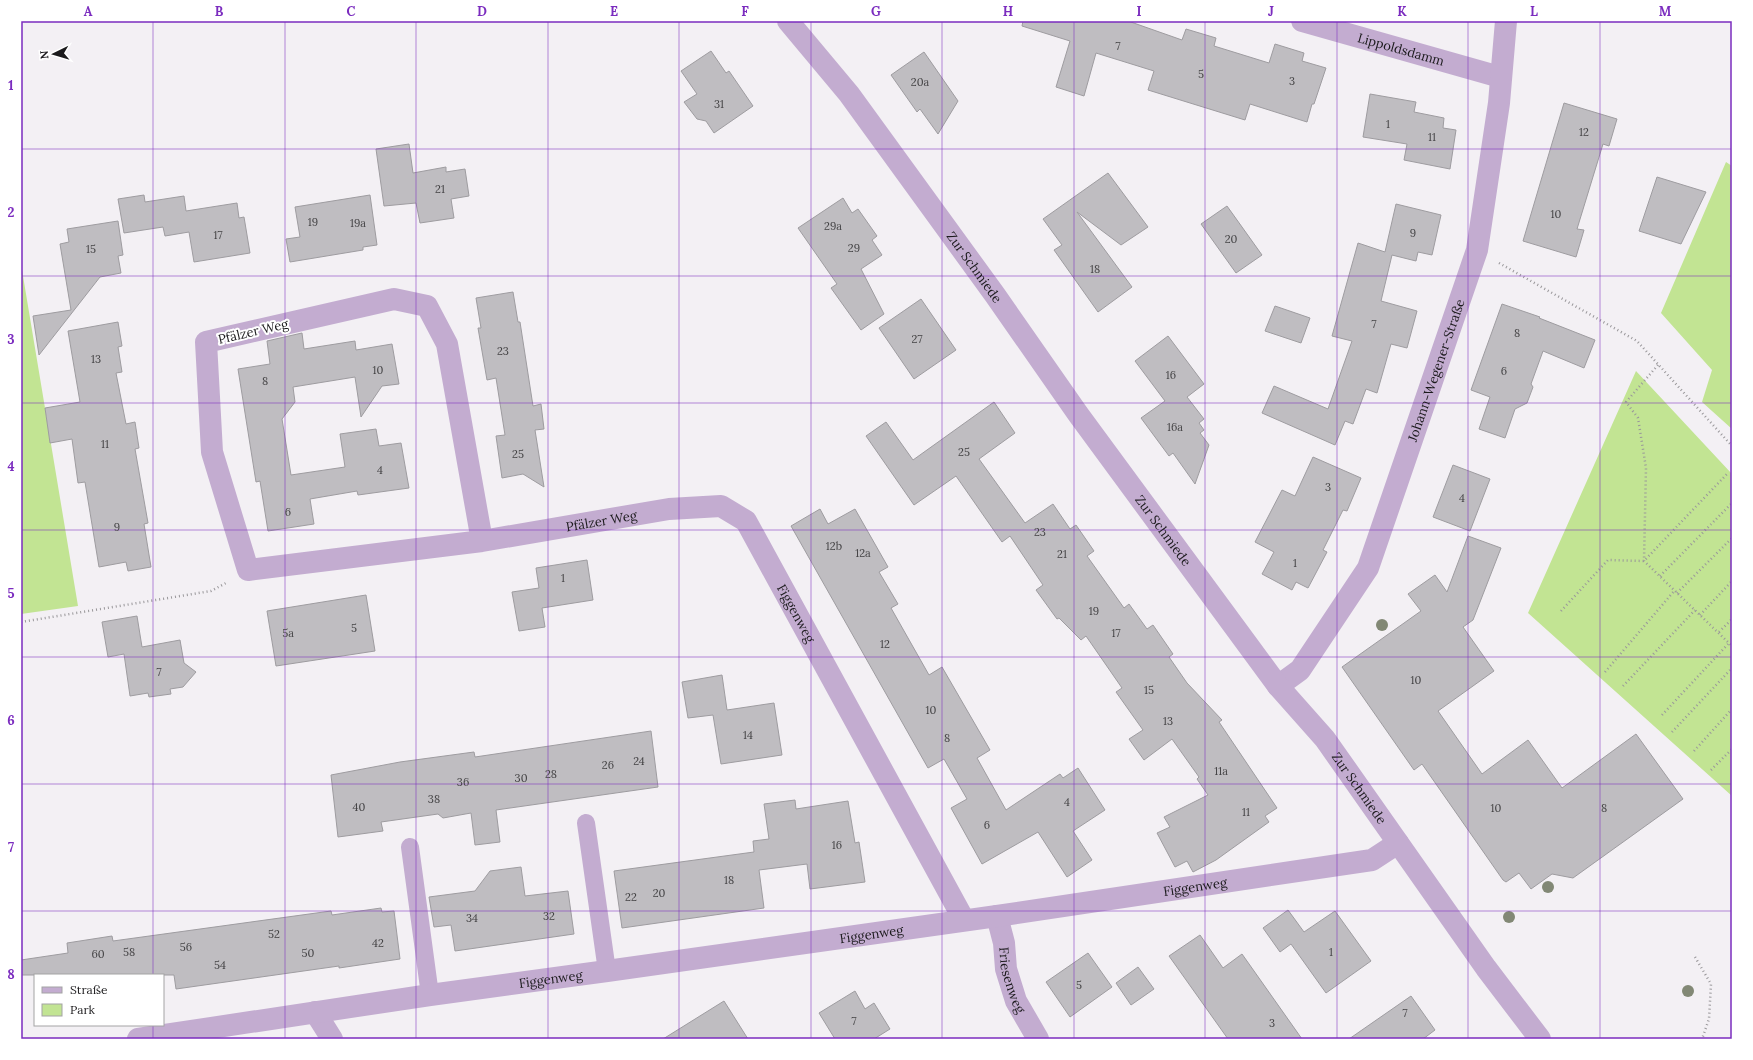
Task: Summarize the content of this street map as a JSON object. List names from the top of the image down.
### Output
{
  "streets": {
    "street": [
      "Lippoldsdamm",
      "Zur Schmiede",
      "Pfälzer Weg",
      "Johann-Wegener-Straße",
      "Figgenweg",
      "Friesenweg"
    ]
  },
  "crossings": [
    ["Lippoldsdamm", "Johann-Wegener-Straße"],
    ["Zur Schmiede", "Johann-Wegener-Straße"],
    ["Zur Schmiede", "Figgenweg"],
    ["Pfälzer Weg", "Figgenweg"],
    ["Figgenweg", "Friesenweg"]
  ],
  "house_numbers": [
    "7",
    "5",
    "3",
    "20a",
    "31",
    "1",
    "12",
    "11",
    "21",
    "10",
    "19",
    "19a",
    "29a",
    "9",
    "17",
    "20",
    "29",
    "15",
    "18",
    "7",
    "8",
    "27",
    "23",
    "13",
    "10",
    "6",
    "16",
    "8",
    "16a",
    "11",
    "25",
    "25",
    "4",
    "3",
    "4",
    "6",
    "9",
    "23",
    "12b",
    "12a",
    "21",
    "1",
    "1",
    "19",
    "5",
    "5a",
    "17",
    "12",
    "7",
    "10",
    "15",
    "10",
    "13",
    "14",
    "8",
    "24",
    "26",
    "11a",
    "28",
    "30",
    "36",
    "38",
    "4",
    "40",
    "10",
    "8",
    "11",
    "6",
    "16",
    "18",
    "20",
    "22",
    "32",
    "34",
    "52",
    "42",
    "56",
    "58",
    "1",
    "50",
    "60",
    "54",
    "5",
    "7",
    "7",
    "3"
  ],
  "legend": ["Straße", "Park"],
  "north": "left",
  "grid": {
    "columns": [
      "A",
      "B",
      "C",
      "D",
      "E",
      "F",
      "G",
      "H",
      "I",
      "J",
      "K",
      "L",
      "M"
    ],
    "rows": [
      "1",
      "2",
      "3",
      "4",
      "5",
      "6",
      "7",
      "8"
    ]
  }
}
